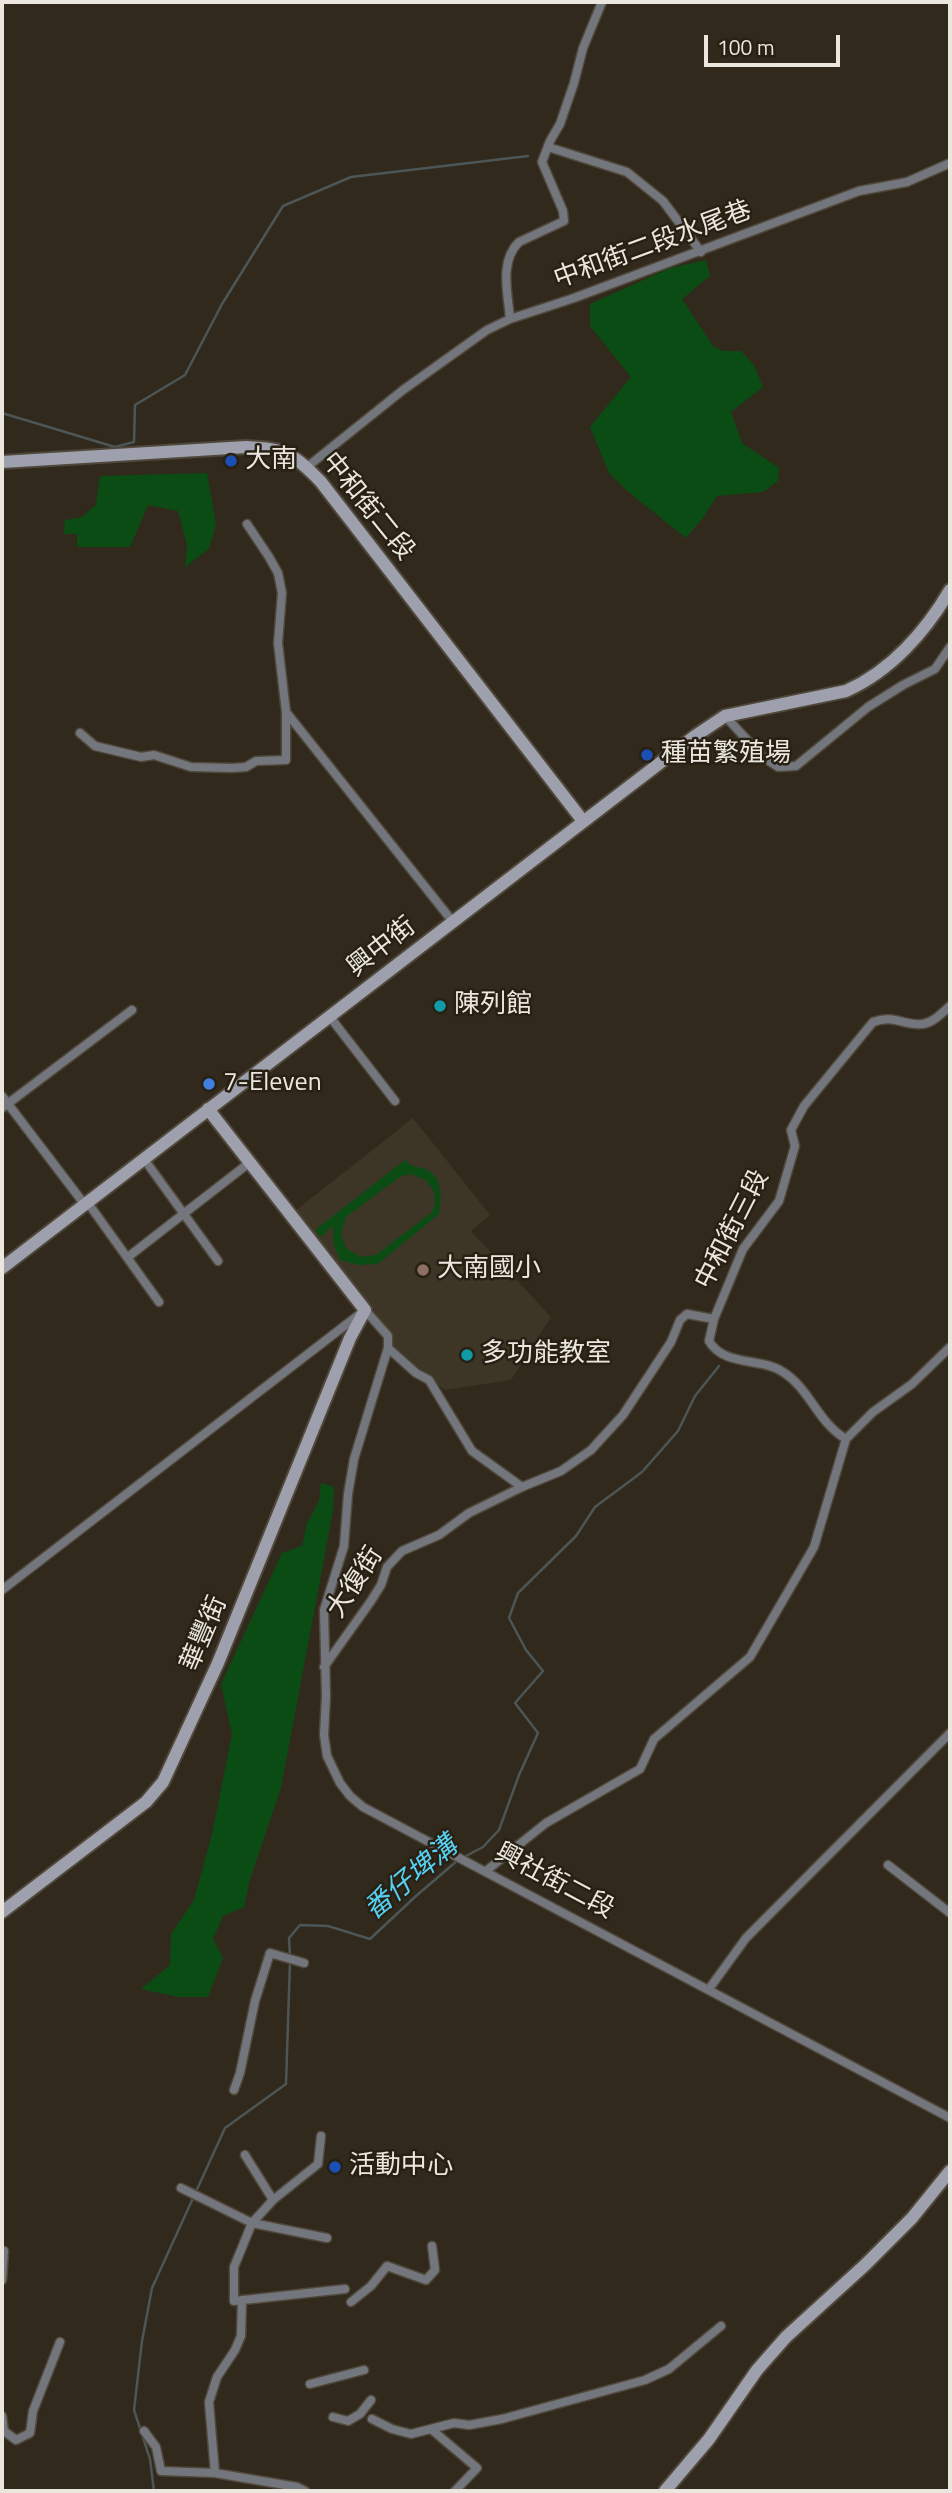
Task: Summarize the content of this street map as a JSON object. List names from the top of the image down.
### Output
{
  "streets": {
    "street": [
      "中和街二段水尾巷",
      "中和街二段",
      "興中街",
      "中和街三段",
      "大復街",
      "華豐街",
      "興社街二段"
    ]
  },
  "crossings": [
    ["中和街二段水尾巷", "中和街二段"],
    ["中和街二段", "興中街"],
    ["中和街三段", "大復街"],
    ["大復街", "興社街二段"]
  ],
  "water": ["番仔埤溝"],
  "places": [
    "大南",
    "種苗繁殖場",
    "陳列館",
    "7-Eleven",
    "大南國小",
    "多功能教室",
    "活動中心"
  ],
  "scale_bar": "100 m"
}
